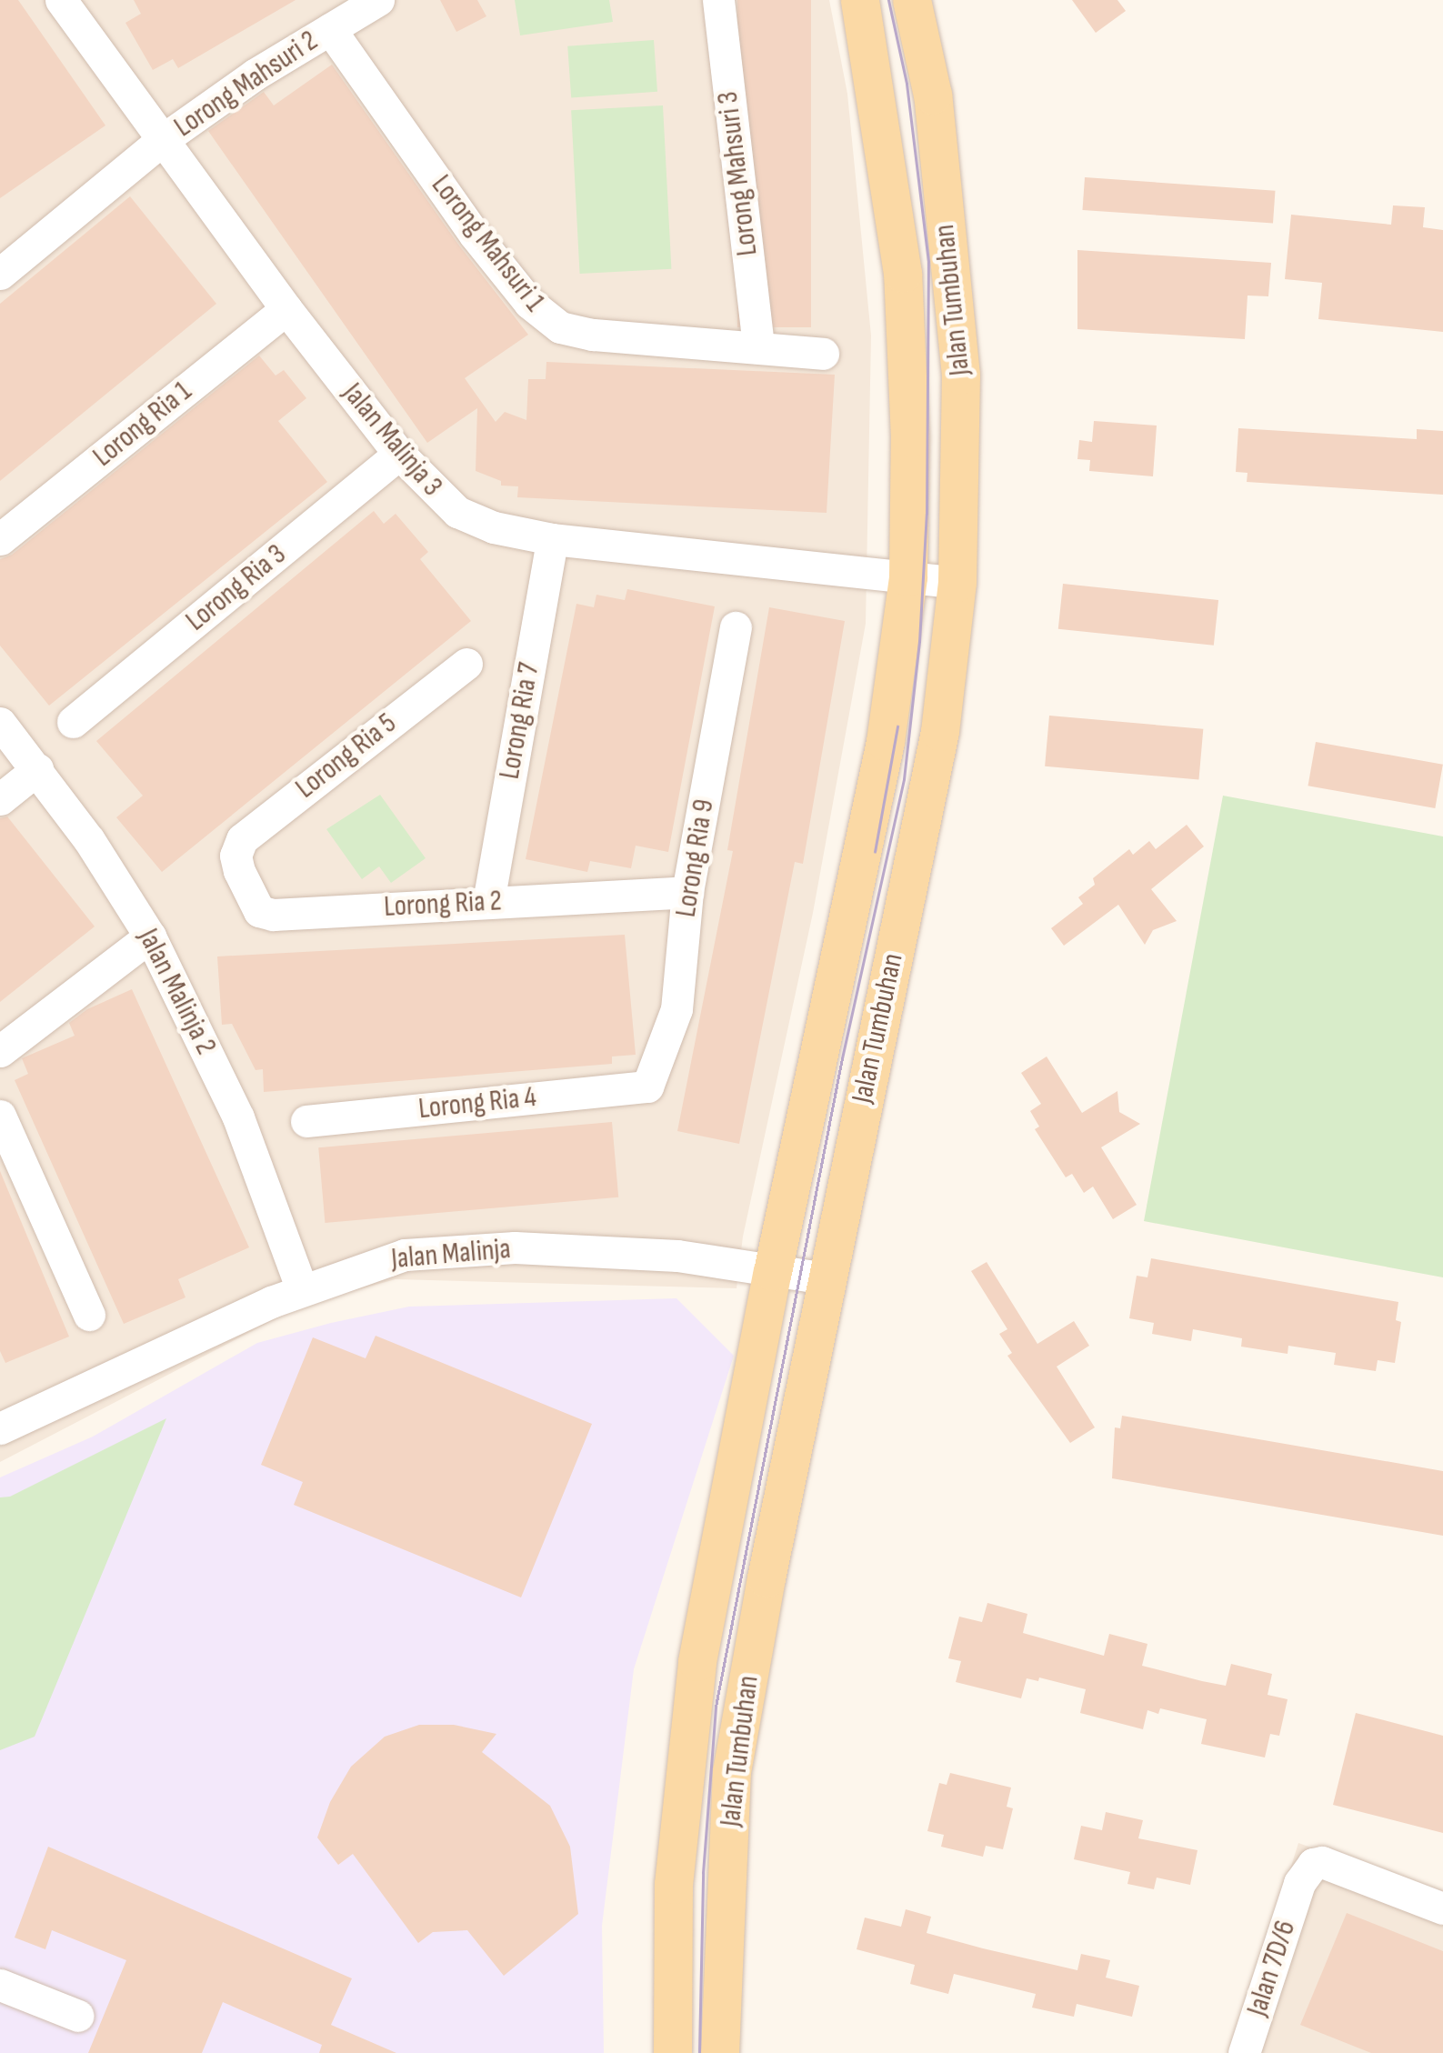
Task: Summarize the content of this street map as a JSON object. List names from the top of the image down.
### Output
{
  "streets": {
    "main road": ["Jalan Tumbuhan"],
    "street": [
      "Lorong Mahsuri 2",
      "Lorong Mahsuri 3",
      "Lorong Mahsuri 1",
      "Lorong Ria 1",
      "Jalan Malinja 3",
      "Lorong Ria 3",
      "Lorong Ria 7",
      "Lorong Ria 5",
      "Lorong Ria 9",
      "Lorong Ria 2",
      "Jalan Malinja 2",
      "Lorong Ria 4",
      "Jalan Malinja",
      "Jalan 7D/6"
    ]
  },
  "crossings": [
    ["Lorong Mahsuri 2", "Lorong Mahsuri 1"],
    ["Lorong Mahsuri 2", "Jalan Malinja 3"],
    ["Lorong Mahsuri 3", "Lorong Mahsuri 1"],
    ["Jalan Tumbuhan", "Jalan Malinja 3"],
    ["Jalan Tumbuhan", "Jalan Malinja"],
    ["Lorong Ria 1", "Jalan Malinja 3"],
    ["Jalan Malinja 3", "Lorong Ria 3"],
    ["Jalan Malinja 3", "Lorong Ria 7"],
    ["Lorong Ria 7", "Lorong Ria 2"],
    ["Lorong Ria 5", "Lorong Ria 2"],
    ["Lorong Ria 9", "Lorong Ria 2"],
    ["Lorong Ria 9", "Lorong Ria 4"],
    ["Jalan Malinja 2", "Jalan Malinja"]
  ]
}
